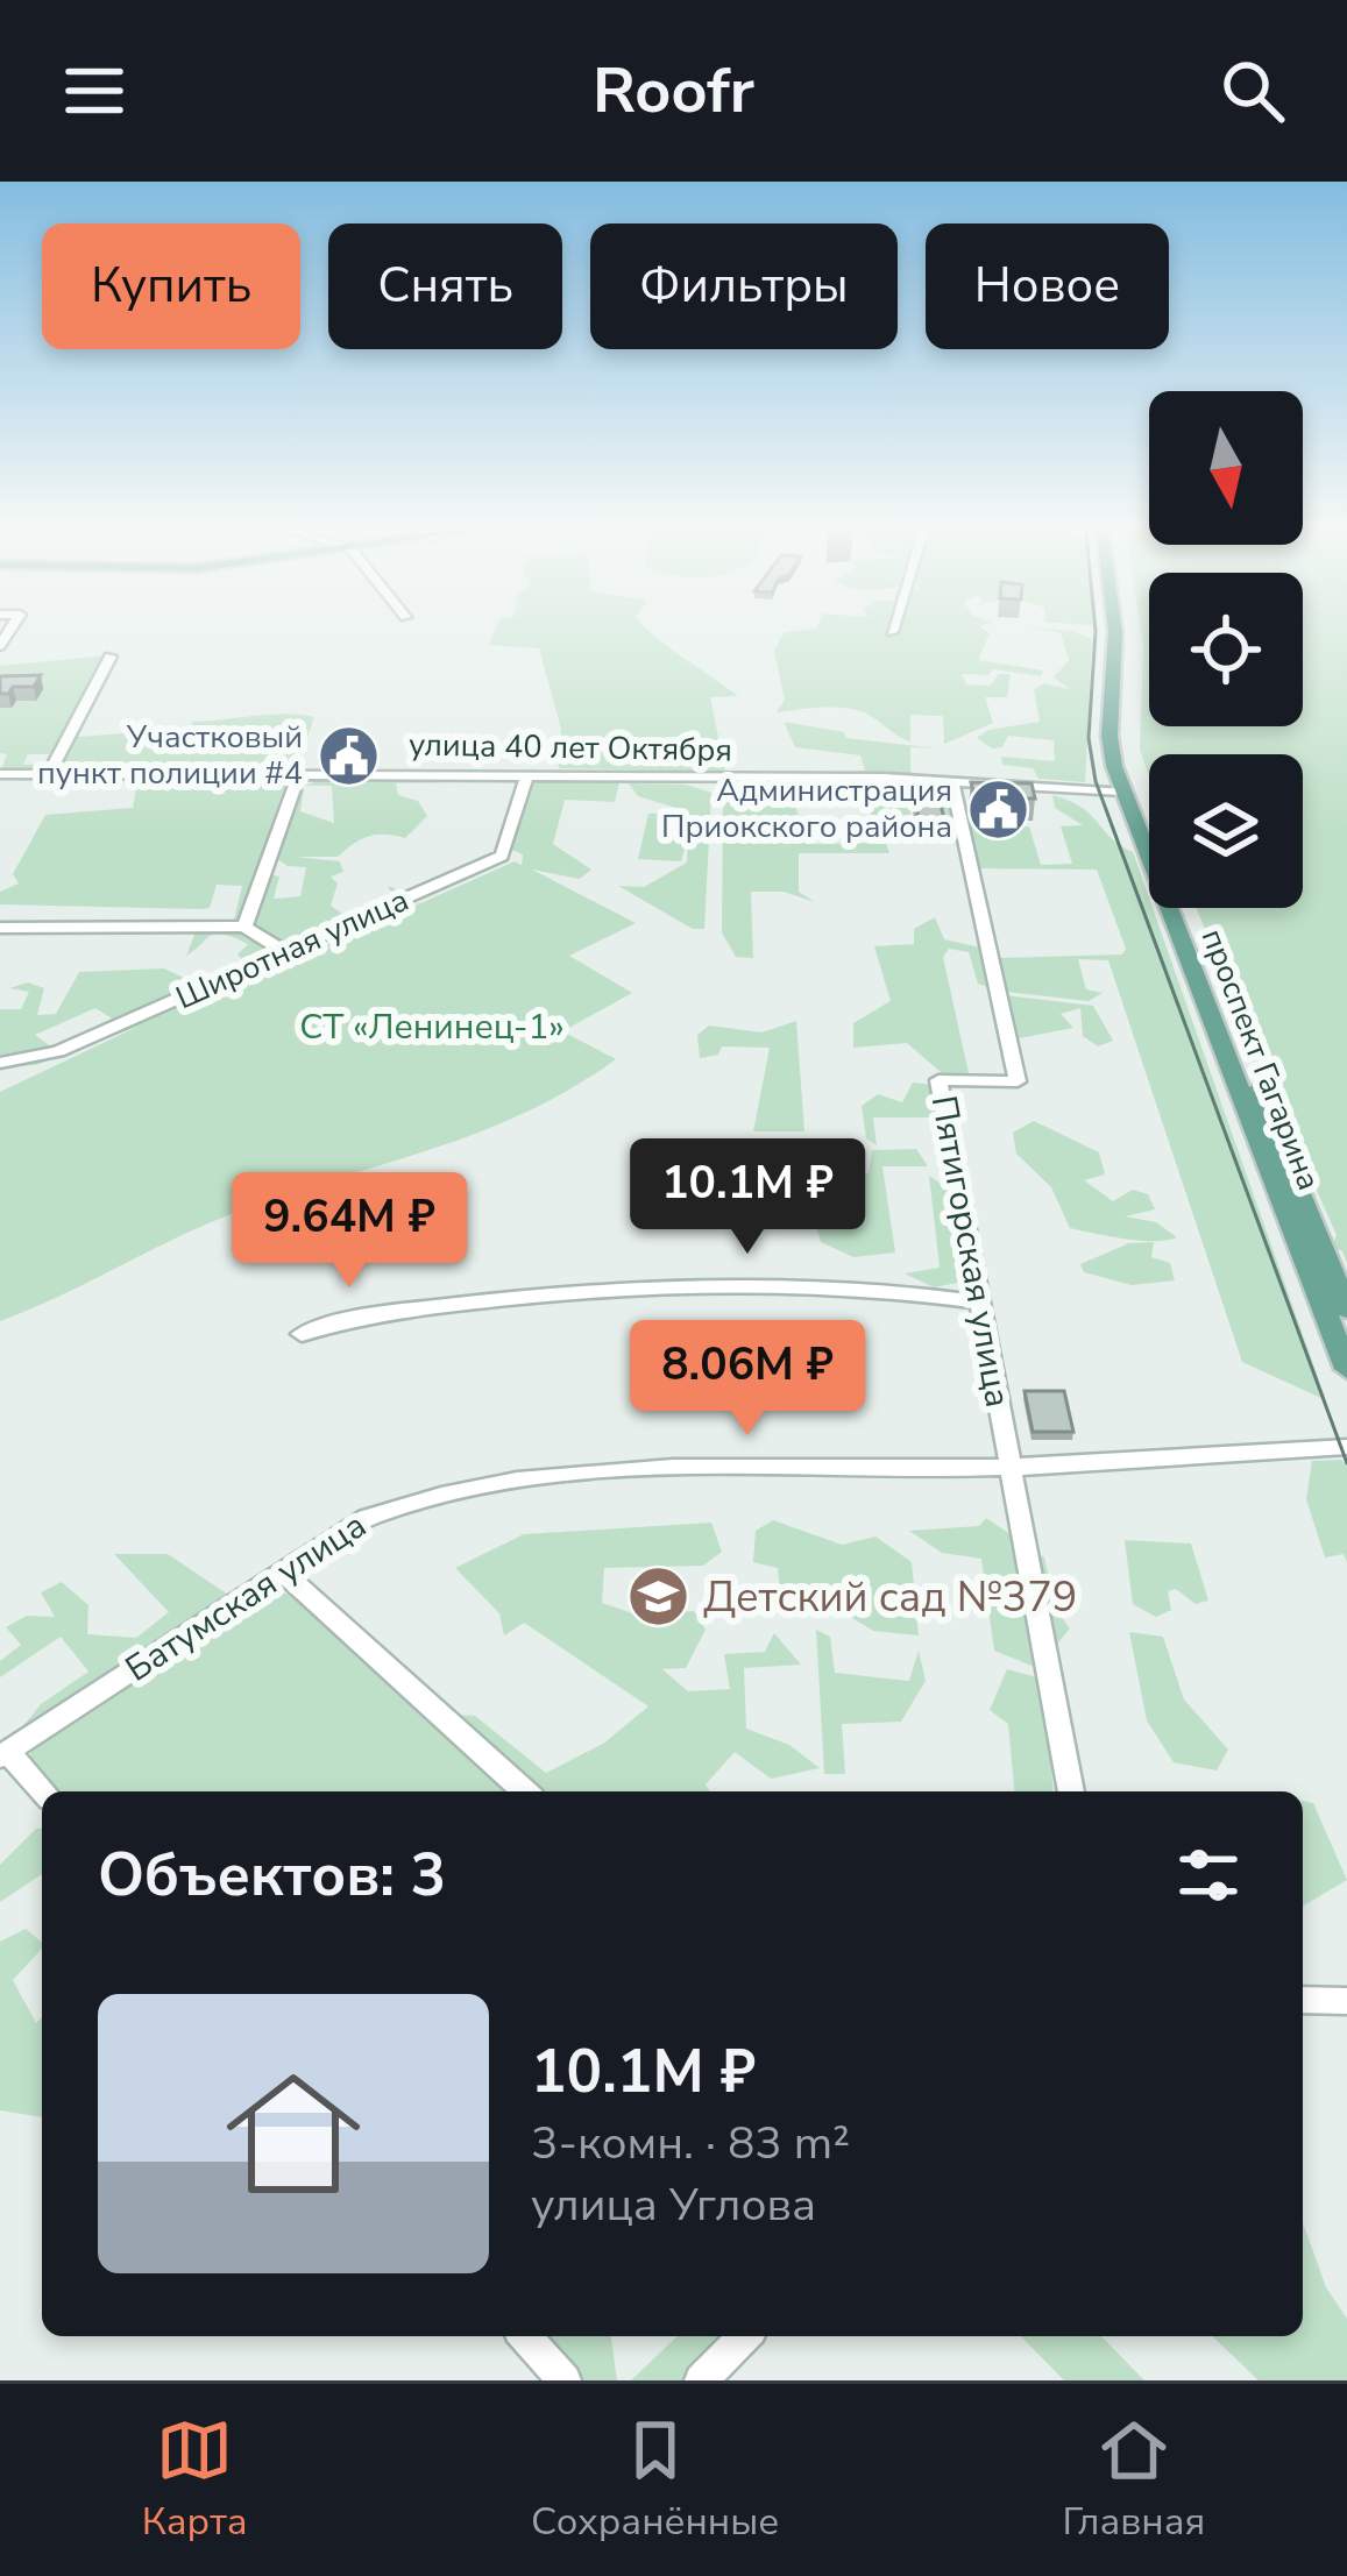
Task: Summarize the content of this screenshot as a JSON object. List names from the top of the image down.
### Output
{
  "streets": {
    "main road": ["проспект Гагарина"],
    "street": [
      "улица 40 лет Октября",
      "Широтная улица",
      "Пятигорская улица",
      "Батумская улица"
    ]
  },
  "crossings": [
    ["улица 40 лет Октября", "Широтная улица"],
    ["улица 40 лет Октября", "проспект Гагарина"],
    ["улица 40 лет Октября", "Пятигорская улица"],
    ["Пятигорская улица", "Батумская улица"]
  ],
  "parks": ["СТ «Ленинец-1»"],
  "places": {
    "public building": ["Участковый пункт полиции #4", "Администрация Приокского района"],
    "school or university": ["Детский сад №379"]
  },
  "north": "bottom",
  "page": {
    "header": "Roofr",
    "chip": [
      "Купить",
      "Снять",
      "Фильтры",
      "Новое"
    ],
    "price": ["10.1M ₽", "9.64M ₽", "8.06M ₽"],
    "heading": "Объектов: 3",
    "list": [
      {
        "name": "10.1M ₽",
        "note": "3-комн. · 83 m² · улица Углова"
      }
    ],
    "tabs": ["Карта", "Сохранённые", "Главная"]
  }
}
